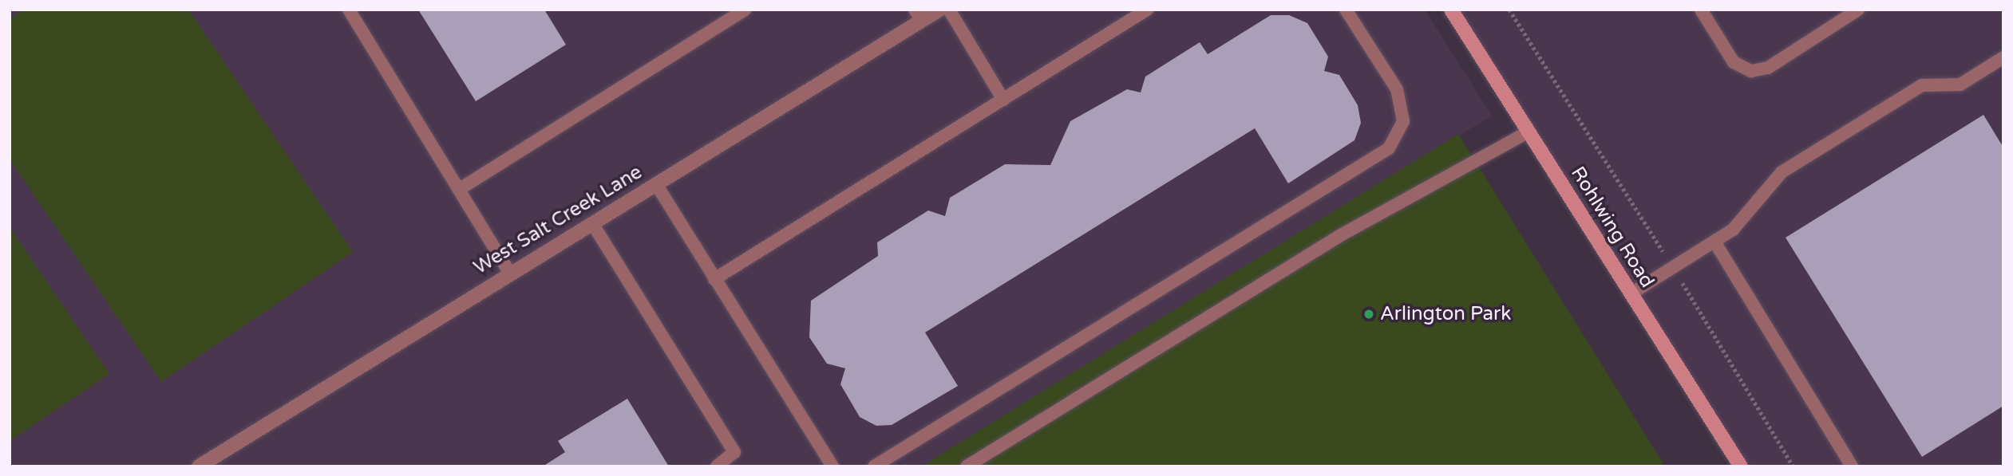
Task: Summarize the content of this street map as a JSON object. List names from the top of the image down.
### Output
{
  "streets": {
    "main road": ["Rohlwing Road"],
    "street": ["West Salt Creek Lane"]
  },
  "places": ["Arlington Park"]
}
